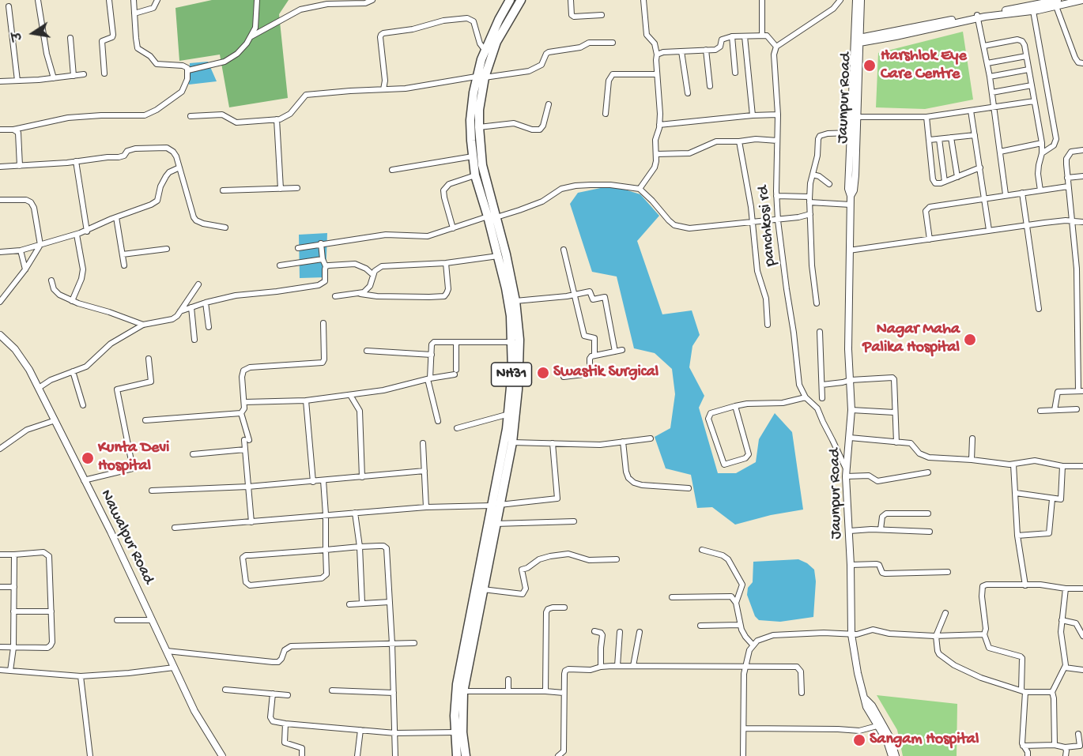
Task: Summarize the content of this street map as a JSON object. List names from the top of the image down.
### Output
{
  "streets": {
    "highway": ["NH31"],
    "street": ["Jaunpur Road", "panchkosi rd", "Nawalpur Road"]
  },
  "crossings": [
    ["Jaunpur Road", "panchkosi rd"]
  ],
  "places": [
    "Harshlok Eye Care Centre",
    "Nagar Maha Palika Hospital",
    "Swastik Surgical",
    "Kunta Devi Hospital",
    "Sangam Hospital"
  ],
  "north": "left"
}
